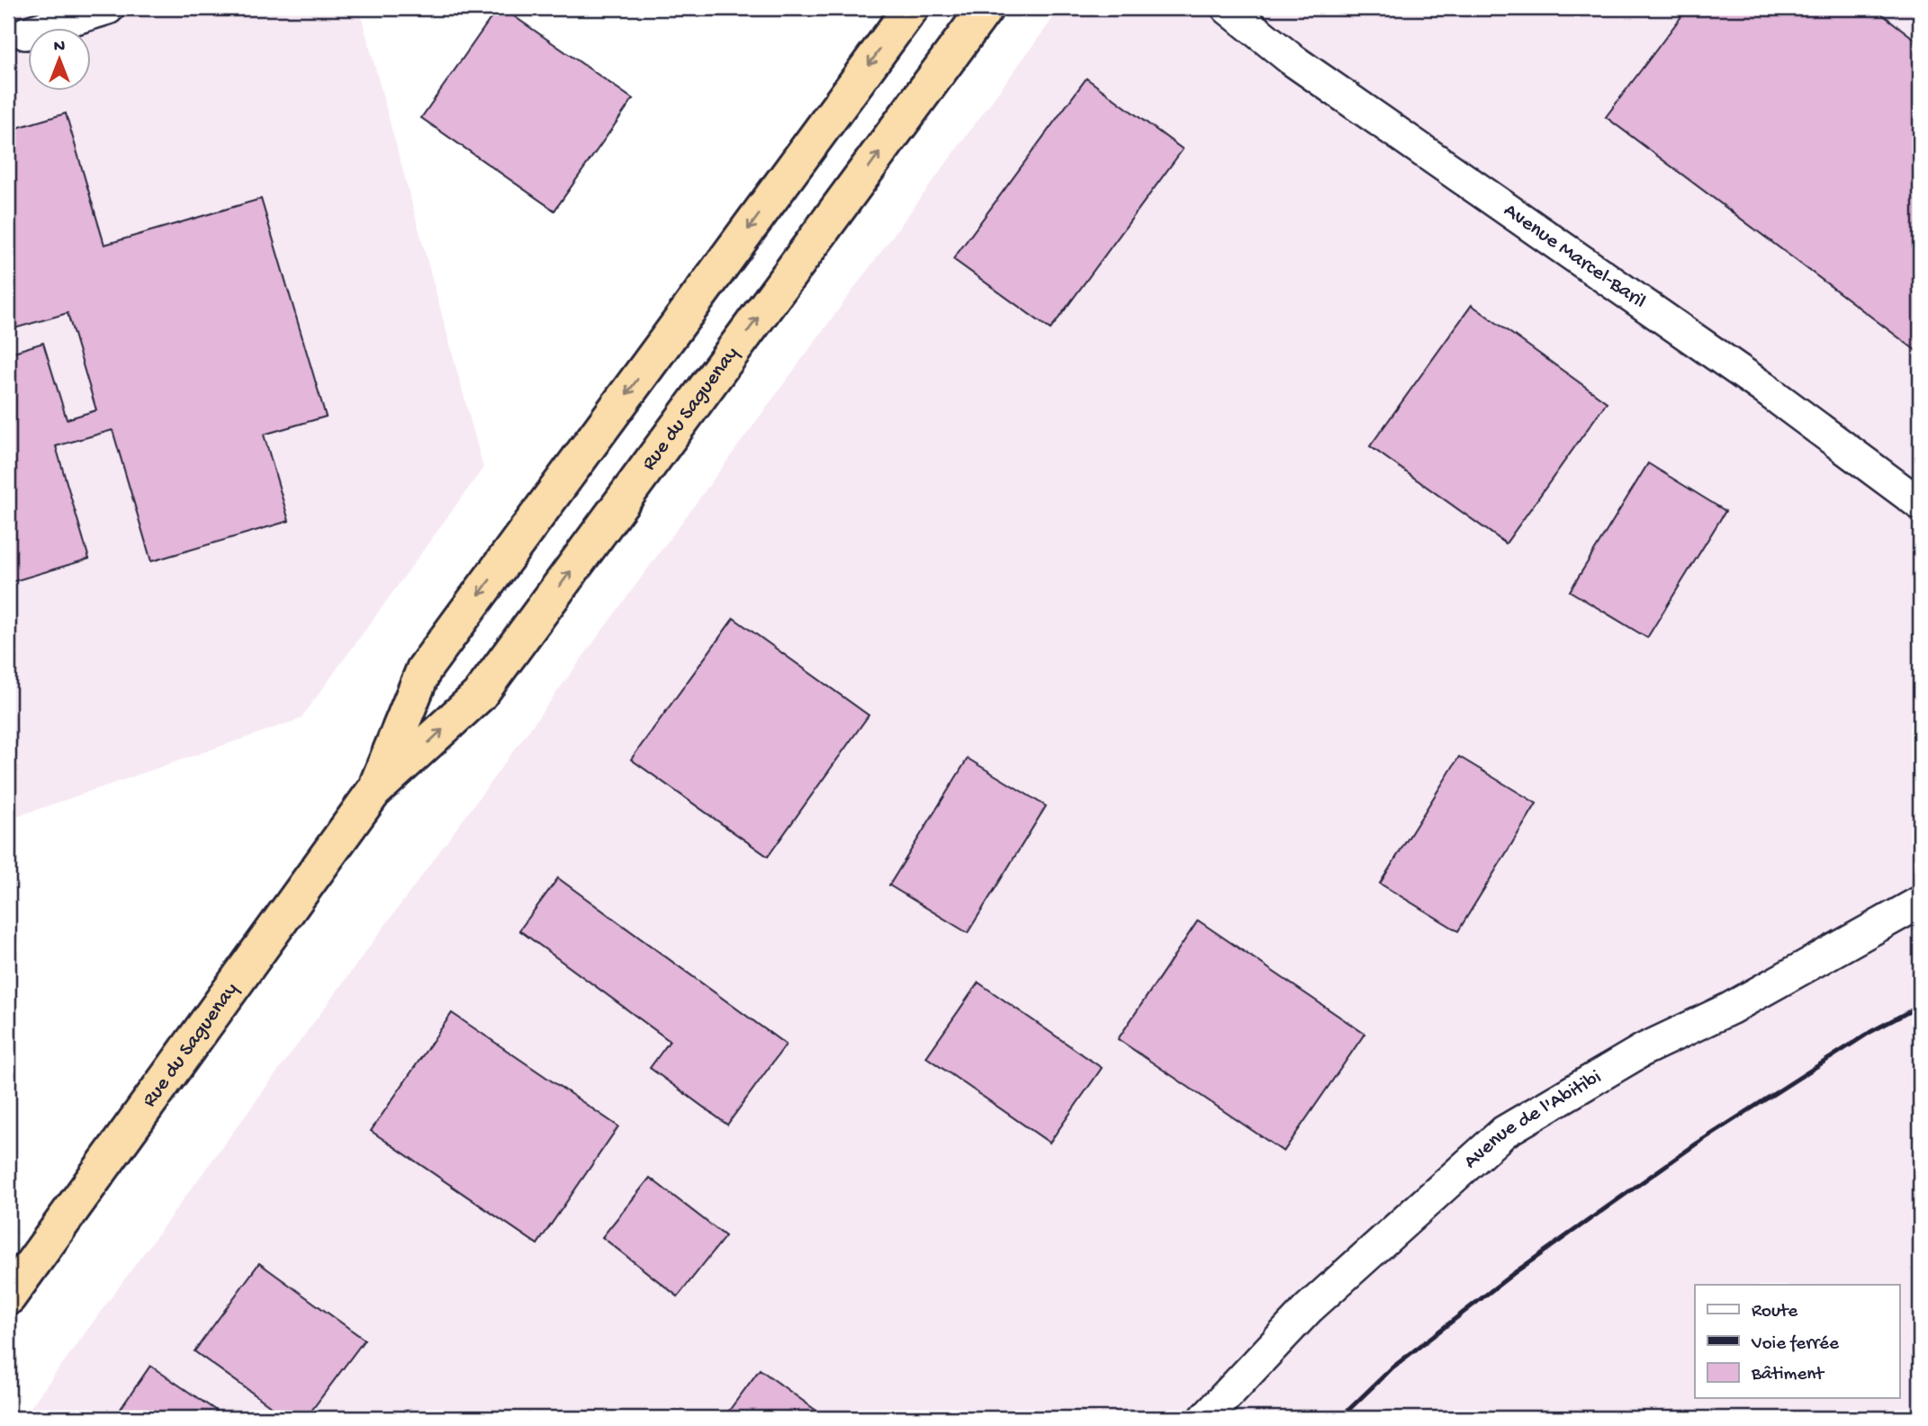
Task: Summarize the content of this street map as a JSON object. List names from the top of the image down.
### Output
{
  "streets": {
    "highway": ["Rue du Saguenay"],
    "street": ["Avenue Marcel-Baril", "Avenue de l'Abitibi"]
  },
  "legend": ["Route", "Voie ferrée", "Bâtiment"],
  "north": "top"
}
